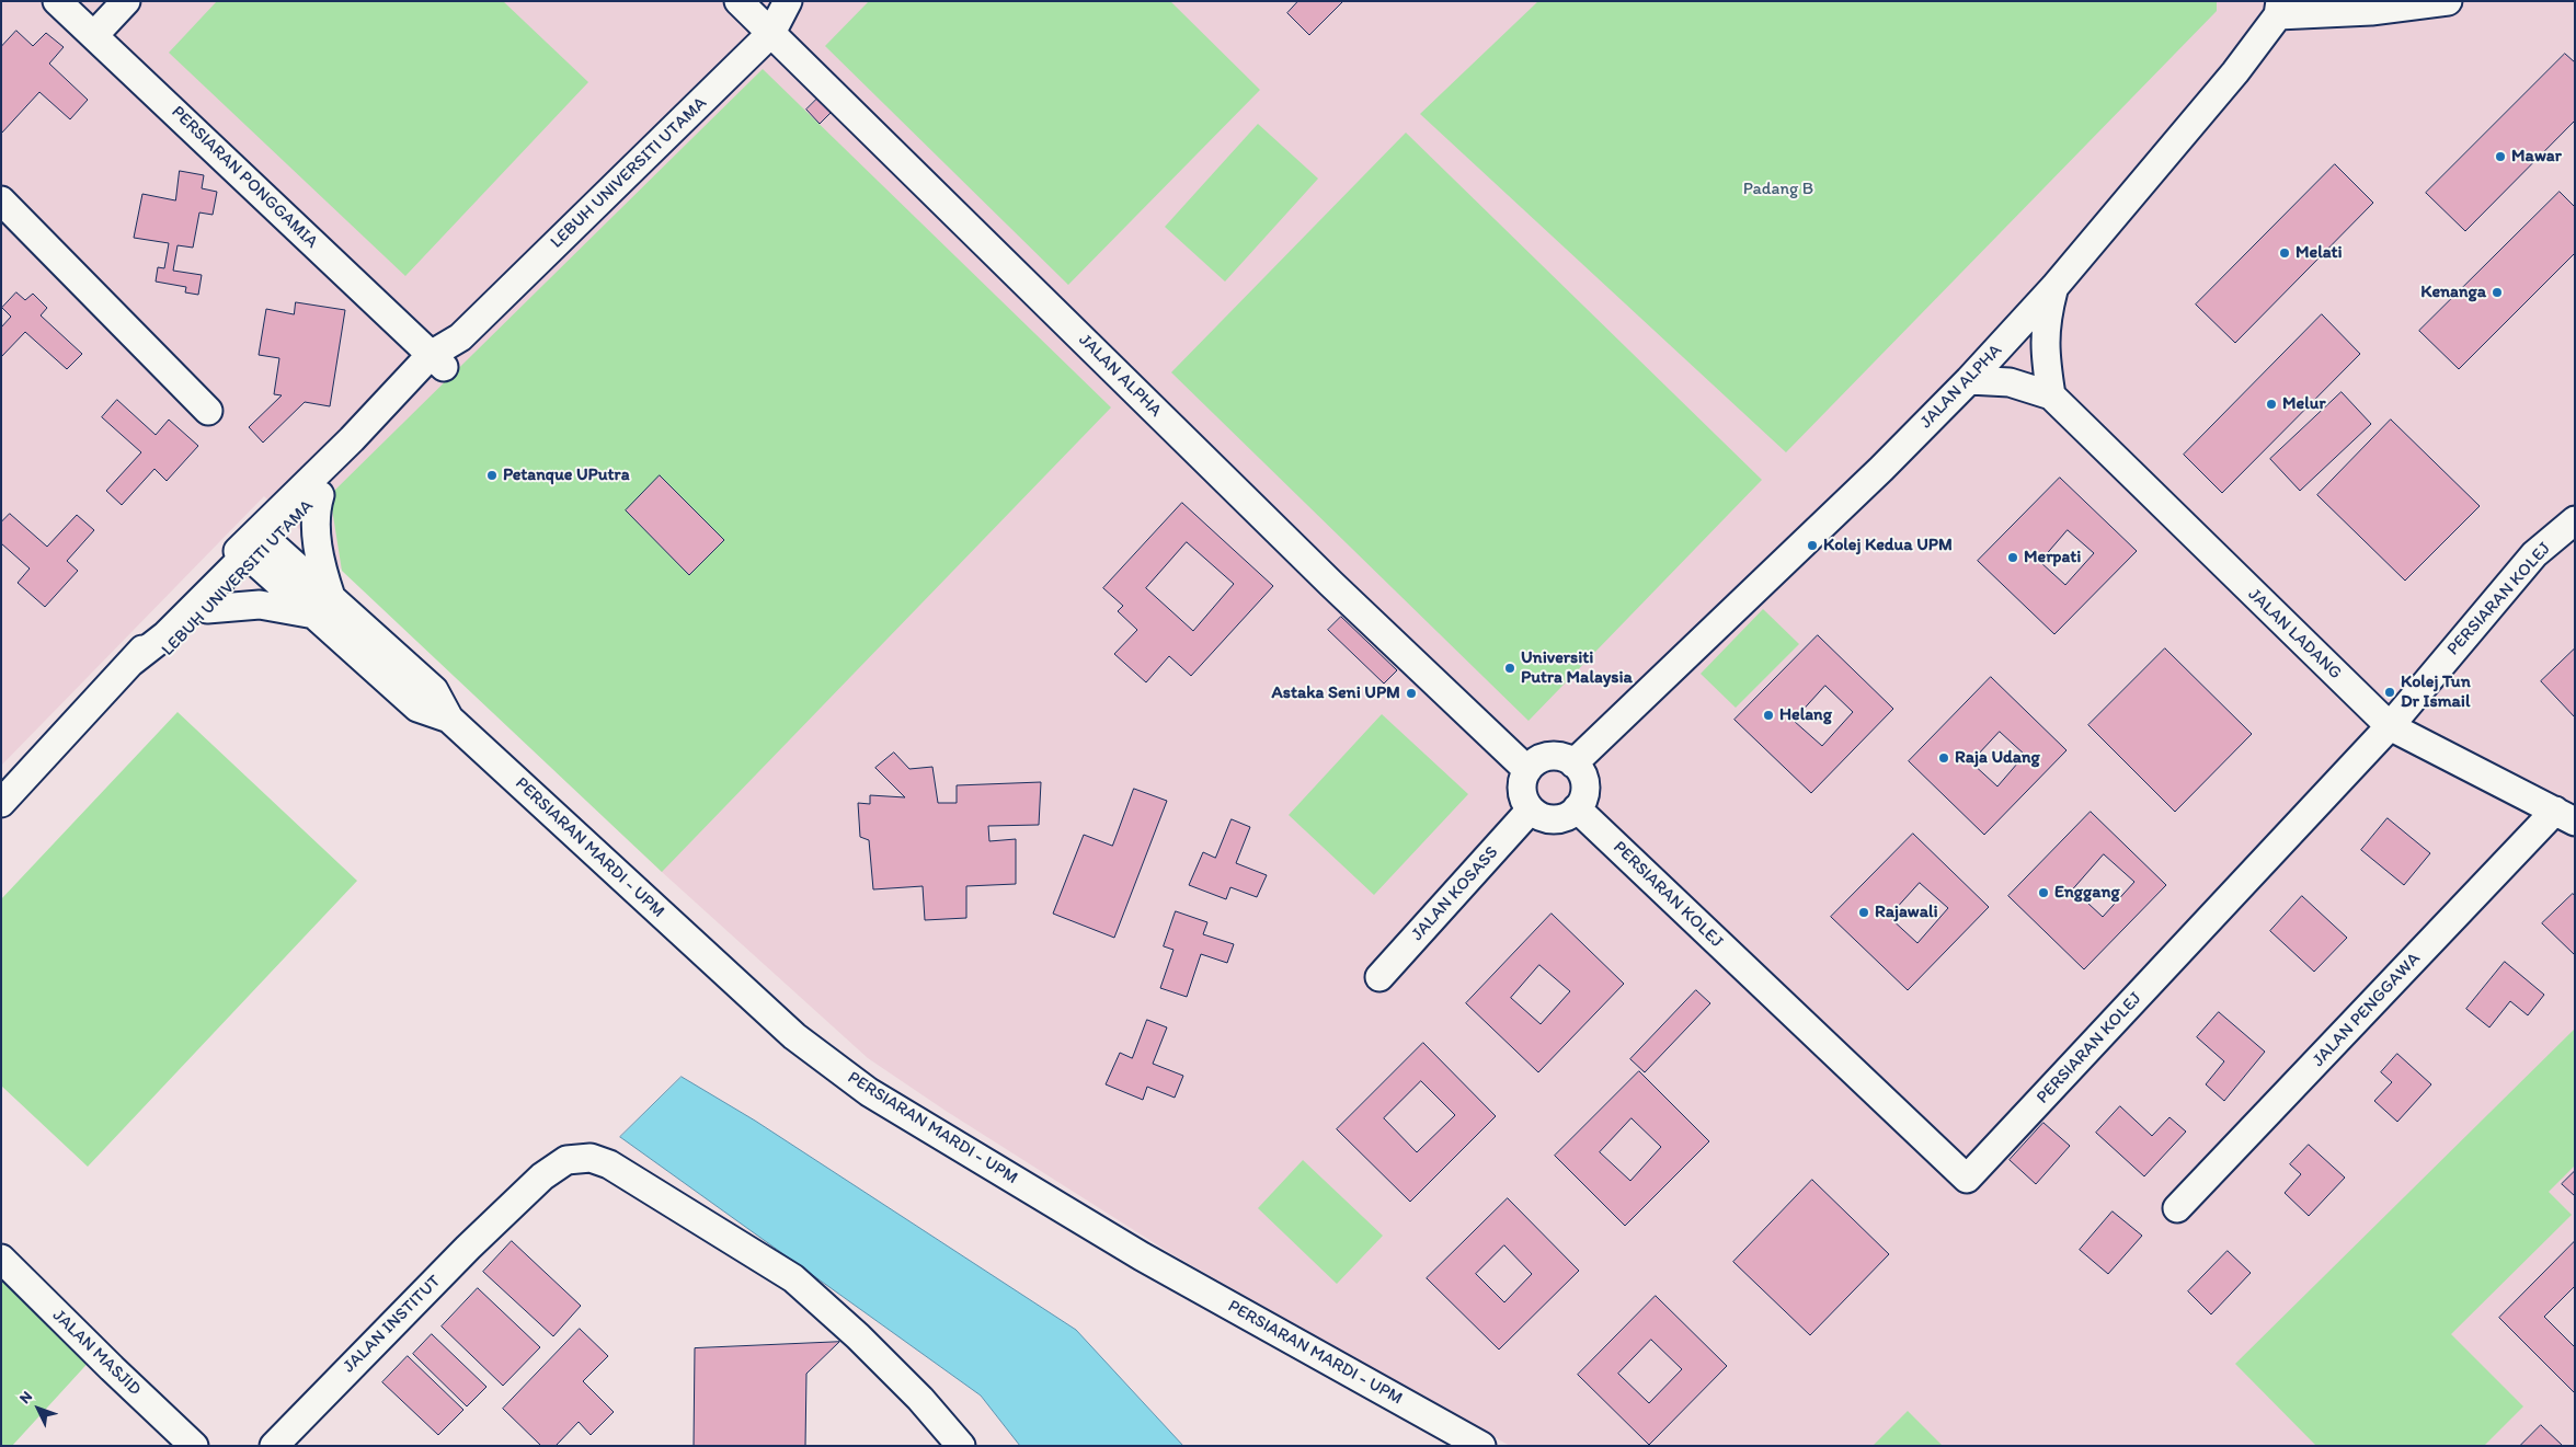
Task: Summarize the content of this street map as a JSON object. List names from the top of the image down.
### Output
{
  "streets": {
    "street": [
      "LEBUH UNIVERSITI UTAMA",
      "PERSIARAN PONGGAMIA",
      "JALAN ALPHA",
      "PERSIARAN KOLEJ",
      "JALAN LADANG",
      "PERSIARAN MARDI - UPM",
      "JALAN KOSASS",
      "JALAN PENGGAWA",
      "JALAN INSTITUT",
      "JALAN MASJID"
    ]
  },
  "crossings": [
    ["LEBUH UNIVERSITI UTAMA", "PERSIARAN PONGGAMIA"],
    ["LEBUH UNIVERSITI UTAMA", "JALAN ALPHA"],
    ["LEBUH UNIVERSITI UTAMA", "PERSIARAN MARDI - UPM"],
    ["JALAN ALPHA", "PERSIARAN KOLEJ"],
    ["JALAN ALPHA", "JALAN LADANG"],
    ["JALAN ALPHA", "JALAN KOSASS"],
    ["PERSIARAN KOLEJ", "JALAN LADANG"],
    ["PERSIARAN KOLEJ", "JALAN KOSASS"],
    ["JALAN LADANG", "JALAN PENGGAWA"]
  ],
  "parks": ["Padang B"],
  "places": [
    "Mawar",
    "Melati",
    "Kenanga",
    "Melur",
    "Petanque UPutra",
    "Kolej Kedua UPM",
    "Merpati",
    "Universiti Putra Malaysia",
    "Kolej Tun Dr Ismail",
    "Astaka Seni UPM",
    "Helang",
    "Raja Udang",
    "Enggang",
    "Rajawali"
  ],
  "north": "top left"
}
